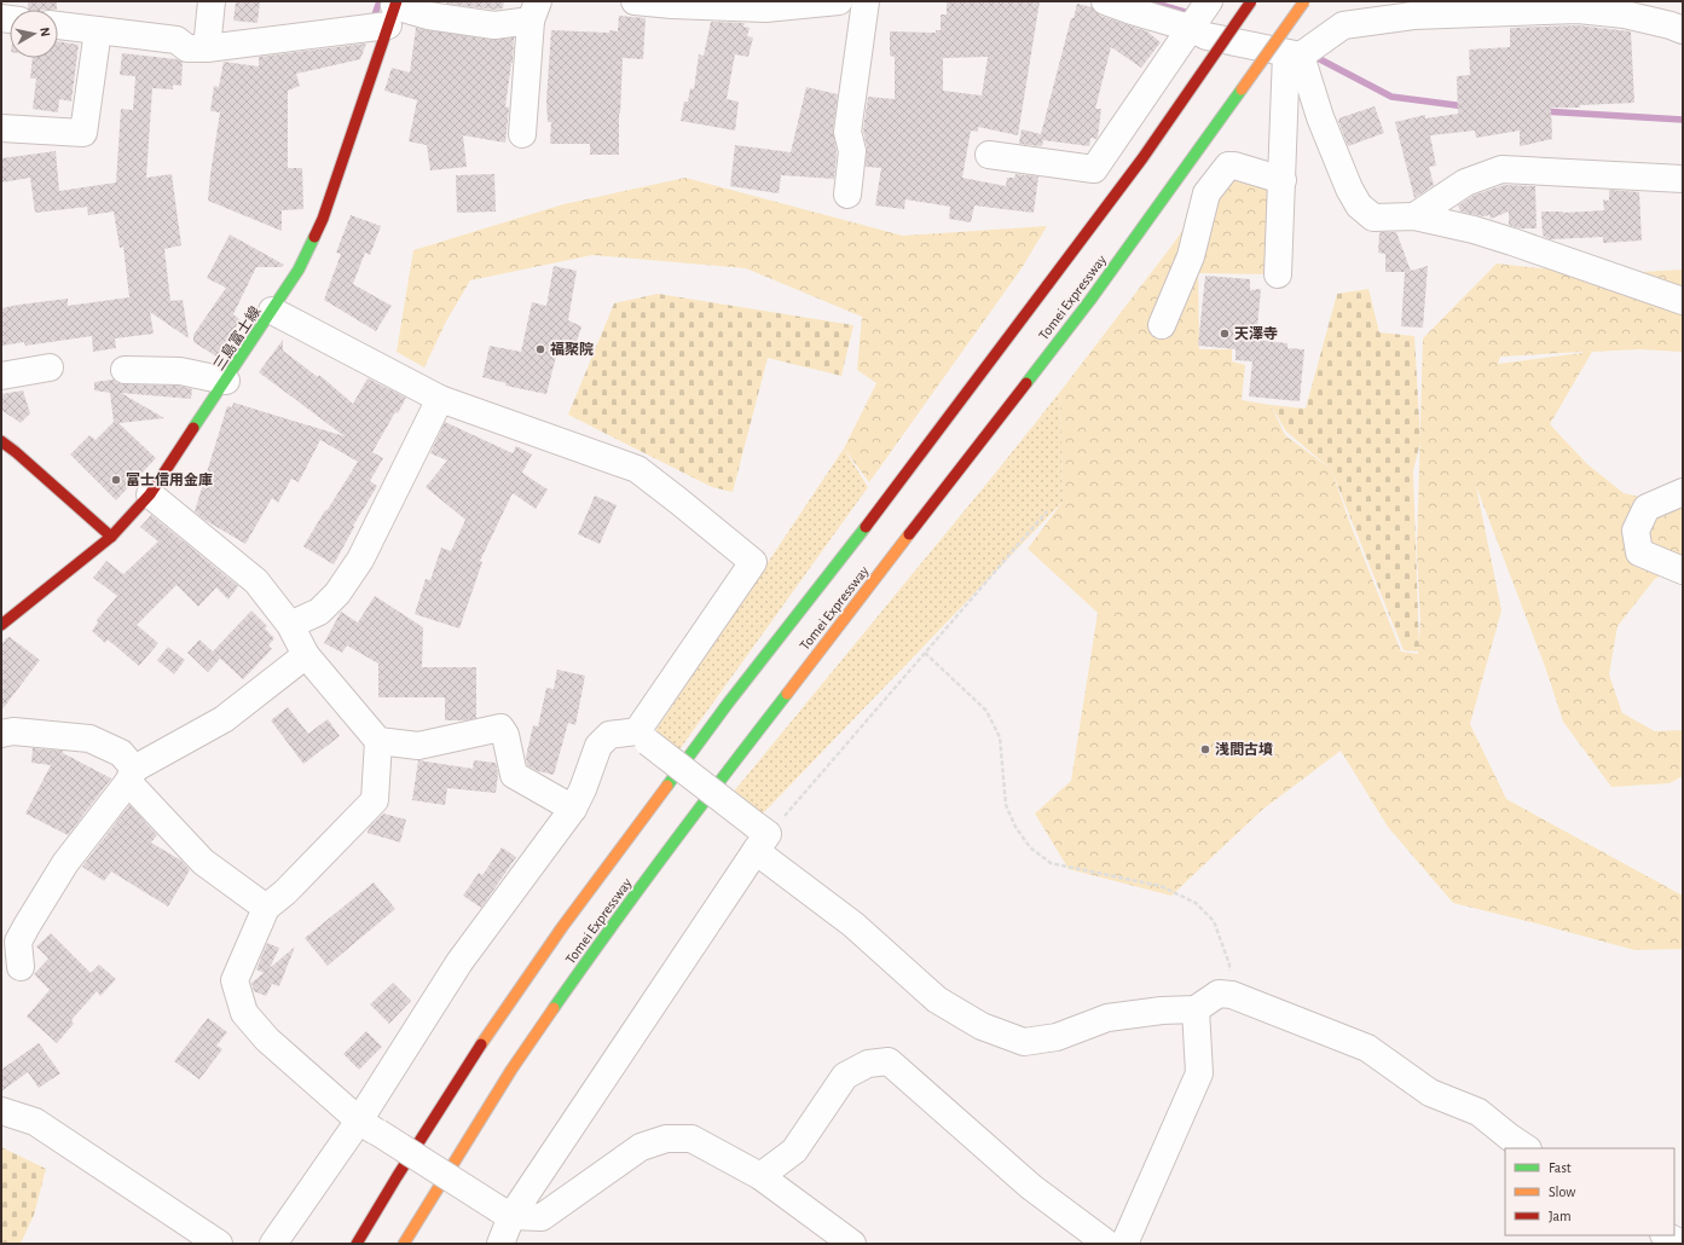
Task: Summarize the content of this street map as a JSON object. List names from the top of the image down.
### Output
{
  "streets": {
    "main road": ["Tomei Expressway", "三島富士線"]
  },
  "places": [
    "天澤寺",
    "福聚院",
    "富士信用金庫",
    "浅間古墳"
  ],
  "legend": ["Fast", "Slow", "Jam"],
  "north": "right"
}
